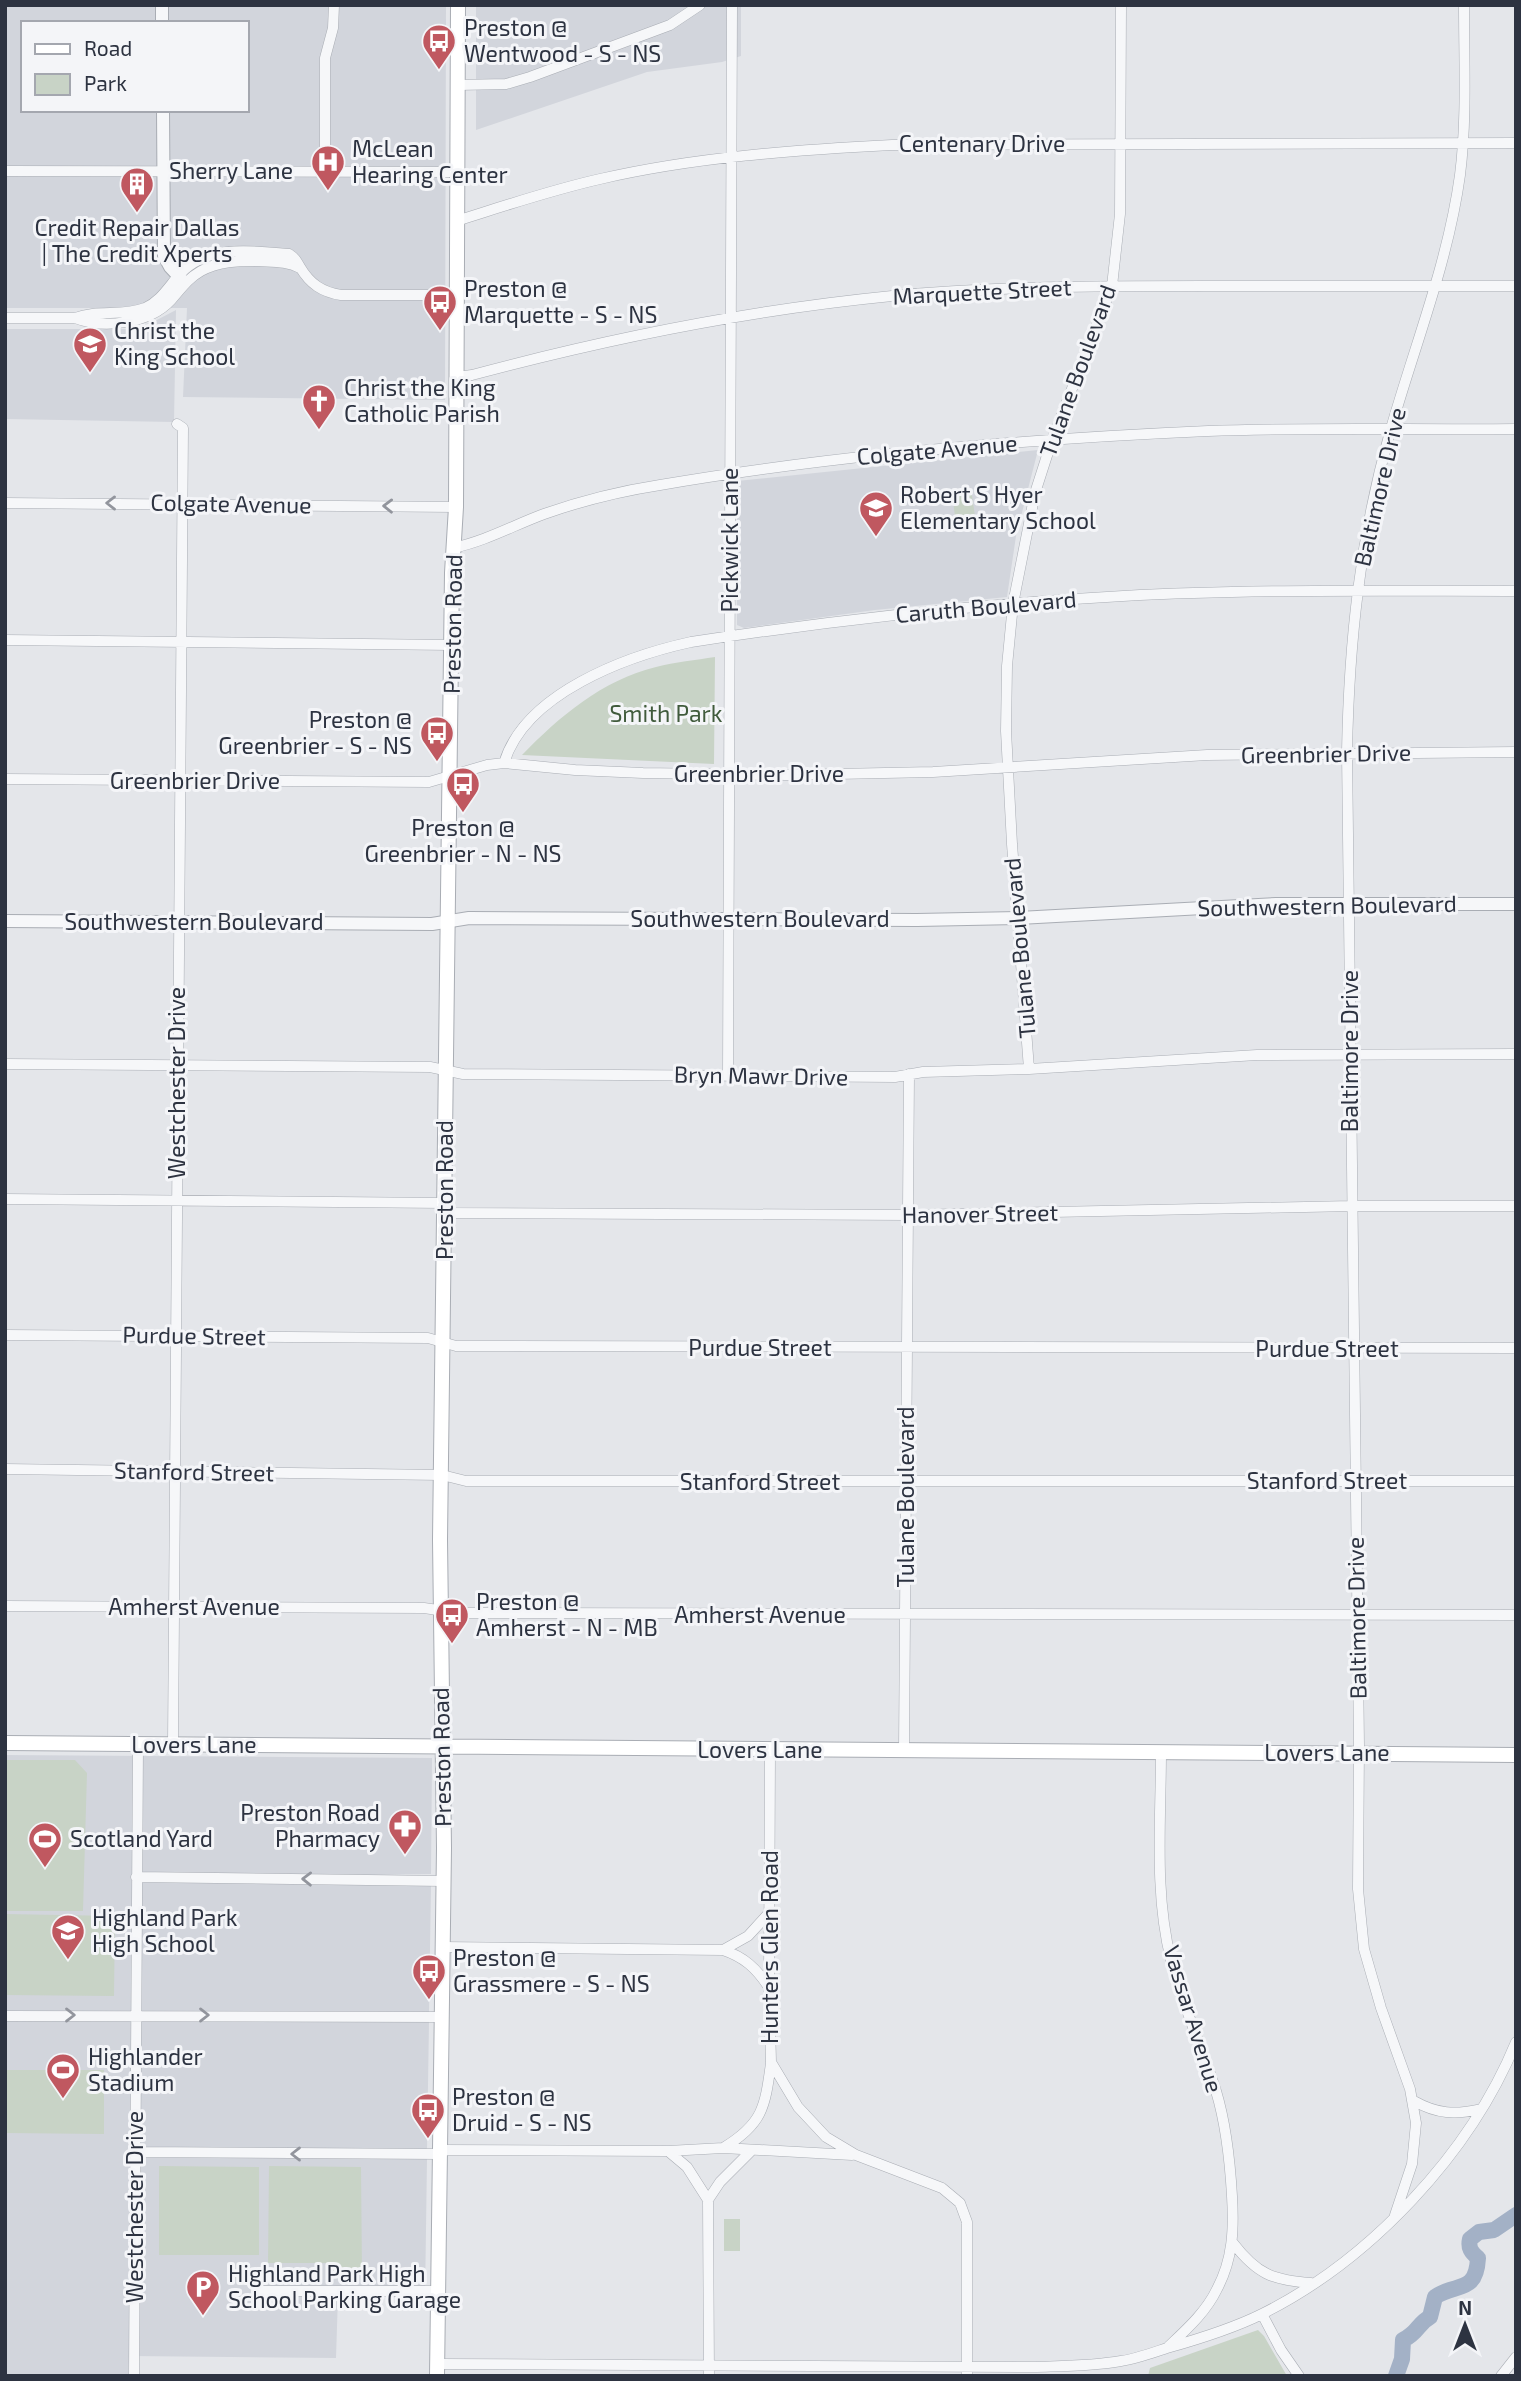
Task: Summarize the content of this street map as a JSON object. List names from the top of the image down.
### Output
{
  "streets": {
    "main road": ["Preston Road", "Lovers Lane"],
    "street": [
      "Centenary Drive",
      "Sherry Lane",
      "Marquette Street",
      "Tulane Boulevard",
      "Colgate Avenue",
      "Baltimore Drive",
      "Pickwick Lane",
      "Caruth Boulevard",
      "Greenbrier Drive",
      "Southwestern Boulevard",
      "Bryn Mawr Drive",
      "Westchester Drive",
      "Hanover Street",
      "Purdue Street",
      "Stanford Street",
      "Amherst Avenue",
      "Hunters Glen Road",
      "Vassar Avenue"
    ]
  },
  "crossings": [
    ["Centenary Drive", "Tulane Boulevard"],
    ["Centenary Drive", "Baltimore Drive"],
    ["Centenary Drive", "Pickwick Lane"],
    ["Centenary Drive", "Preston Road"],
    ["Sherry Lane", "Preston Road"],
    ["Marquette Street", "Tulane Boulevard"],
    ["Marquette Street", "Baltimore Drive"],
    ["Marquette Street", "Pickwick Lane"],
    ["Marquette Street", "Preston Road"],
    ["Tulane Boulevard", "Colgate Avenue"],
    ["Tulane Boulevard", "Caruth Boulevard"],
    ["Tulane Boulevard", "Greenbrier Drive"],
    ["Tulane Boulevard", "Southwestern Boulevard"],
    ["Tulane Boulevard", "Bryn Mawr Drive"],
    ["Tulane Boulevard", "Hanover Street"],
    ["Tulane Boulevard", "Purdue Street"],
    ["Tulane Boulevard", "Stanford Street"],
    ["Tulane Boulevard", "Amherst Avenue"],
    ["Tulane Boulevard", "Lovers Lane"],
    ["Colgate Avenue", "Baltimore Drive"],
    ["Colgate Avenue", "Pickwick Lane"],
    ["Colgate Avenue", "Preston Road"],
    ["Colgate Avenue", "Westchester Drive"],
    ["Baltimore Drive", "Caruth Boulevard"],
    ["Baltimore Drive", "Greenbrier Drive"],
    ["Baltimore Drive", "Southwestern Boulevard"],
    ["Baltimore Drive", "Bryn Mawr Drive"],
    ["Baltimore Drive", "Hanover Street"],
    ["Baltimore Drive", "Purdue Street"],
    ["Baltimore Drive", "Stanford Street"],
    ["Baltimore Drive", "Amherst Avenue"],
    ["Baltimore Drive", "Lovers Lane"],
    ["Pickwick Lane", "Caruth Boulevard"],
    ["Pickwick Lane", "Greenbrier Drive"],
    ["Pickwick Lane", "Southwestern Boulevard"],
    ["Pickwick Lane", "Bryn Mawr Drive"],
    ["Caruth Boulevard", "Greenbrier Drive"],
    ["Preston Road", "Greenbrier Drive"],
    ["Preston Road", "Southwestern Boulevard"],
    ["Preston Road", "Bryn Mawr Drive"],
    ["Preston Road", "Hanover Street"],
    ["Preston Road", "Purdue Street"],
    ["Preston Road", "Stanford Street"],
    ["Preston Road", "Amherst Avenue"],
    ["Preston Road", "Lovers Lane"],
    ["Greenbrier Drive", "Westchester Drive"],
    ["Southwestern Boulevard", "Westchester Drive"],
    ["Bryn Mawr Drive", "Westchester Drive"],
    ["Westchester Drive", "Hanover Street"],
    ["Westchester Drive", "Purdue Street"],
    ["Westchester Drive", "Stanford Street"],
    ["Westchester Drive", "Amherst Avenue"],
    ["Westchester Drive", "Lovers Lane"],
    ["Lovers Lane", "Hunters Glen Road"],
    ["Lovers Lane", "Vassar Avenue"]
  ],
  "parks": ["Smith Park"],
  "places": {
    "bus stop": [
      "Preston @ Wentwood - S - NS",
      "Preston @ Marquette - S - NS",
      "Preston @ Greenbrier - S - NS",
      "Preston @ Greenbrier - N - NS",
      "Preston @ Amherst - N - MB",
      "Preston @ Grassmere - S - NS",
      "Preston @ Druid - S - NS"
    ],
    "hospital": ["McLean Hearing Center"],
    "building": ["Credit Repair Dallas | The Credit Xperts"],
    "school or university": ["Christ the King School", "Robert S Hyer Elementary School", "Highland Park High School"],
    "church": ["Christ the King Catholic Parish"],
    "pharmacy": ["Preston Road Pharmacy"],
    "sports": ["Scotland Yard", "Highlander Stadium"],
    "parking": ["Highland Park High School Parking Garage"]
  },
  "legend": ["Road", "Park"],
  "north": "top"
}
